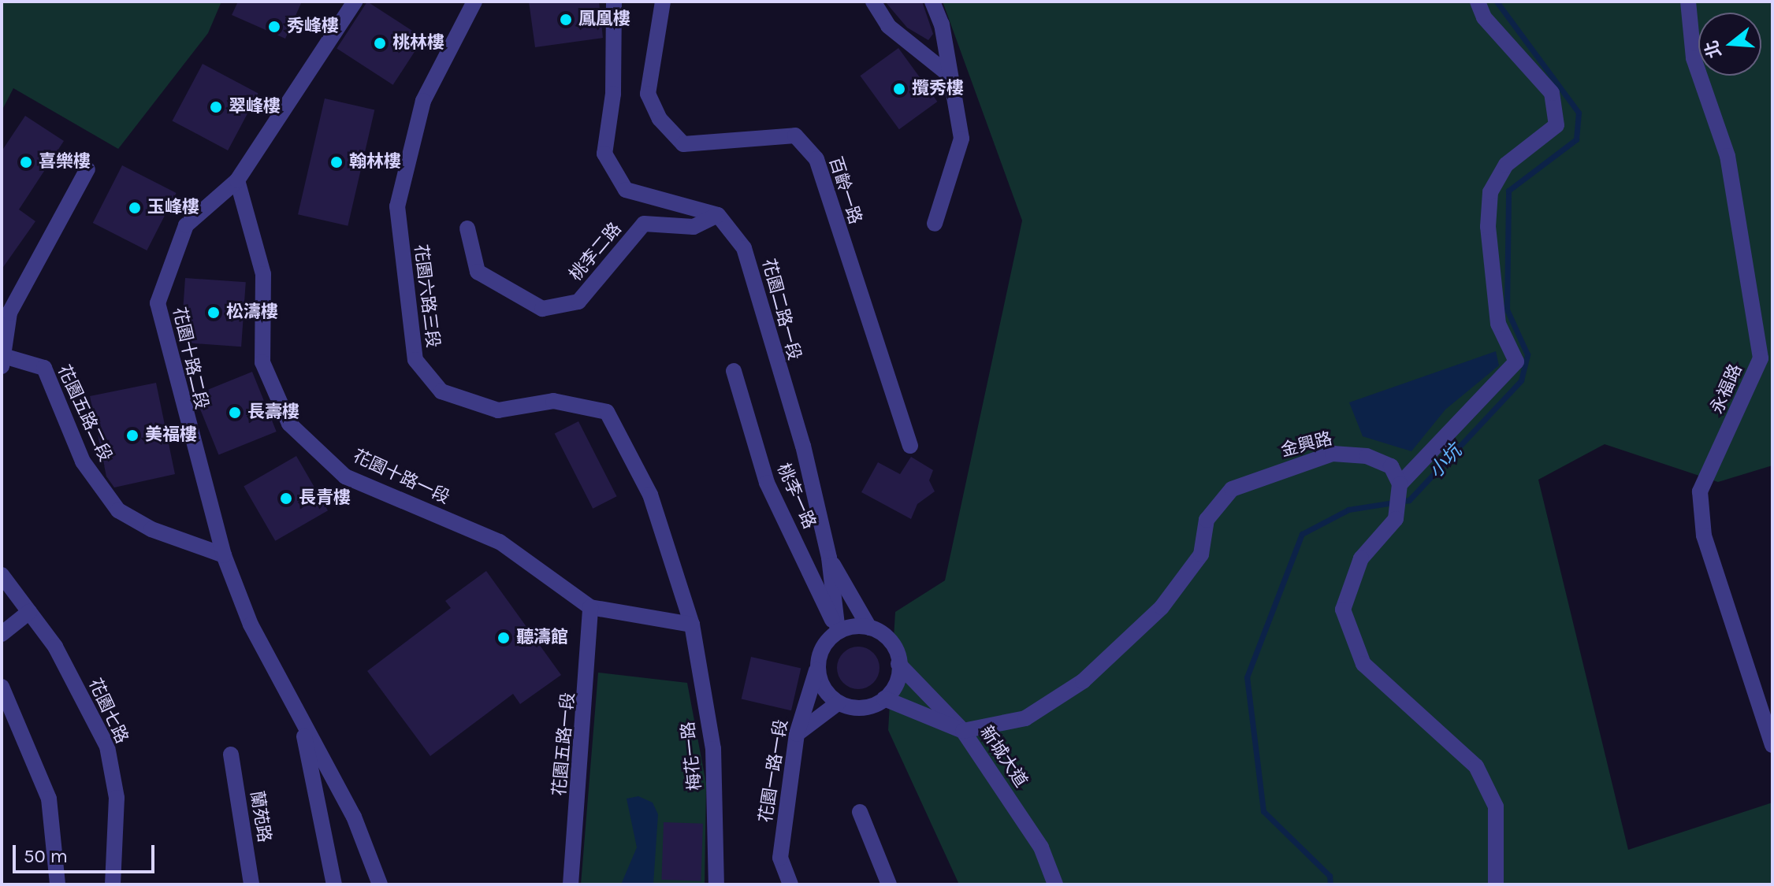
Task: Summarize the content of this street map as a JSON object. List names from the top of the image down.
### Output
{
  "streets": {
    "street": [
      "百齡一路",
      "桃李二路",
      "花園六路三段",
      "花園二路一段",
      "花園十路二段",
      "永福路",
      "花園五路二段",
      "金興路",
      "花園十路一段",
      "桃李一路",
      "花園七路",
      "花園五路一段",
      "梅花一路",
      "新城大道",
      "花園一路一段",
      "蘭苑路"
    ]
  },
  "crossings": [
    ["桃李二路", "花園二路一段"],
    ["花園六路三段", "梅花一路"],
    ["花園二路一段", "桃李一路"],
    ["花園二路一段", "新城大道"],
    ["花園二路一段", "花園一路一段"],
    ["花園十路二段", "花園五路二段"],
    ["花園十路二段", "花園十路一段"],
    ["金興路", "新城大道"],
    ["花園十路一段", "花園五路一段"],
    ["桃李一路", "新城大道"],
    ["桃李一路", "花園一路一段"],
    ["新城大道", "花園一路一段"]
  ],
  "water": ["小坑"],
  "places": [
    "鳳凰樓",
    "秀峰樓",
    "桃林樓",
    "攬秀樓",
    "翠峰樓",
    "喜樂樓",
    "翰林樓",
    "玉峰樓",
    "松濤樓",
    "長壽樓",
    "美福樓",
    "長青樓",
    "聽濤館"
  ],
  "scale_bar": "50 m",
  "north": "left"
}
